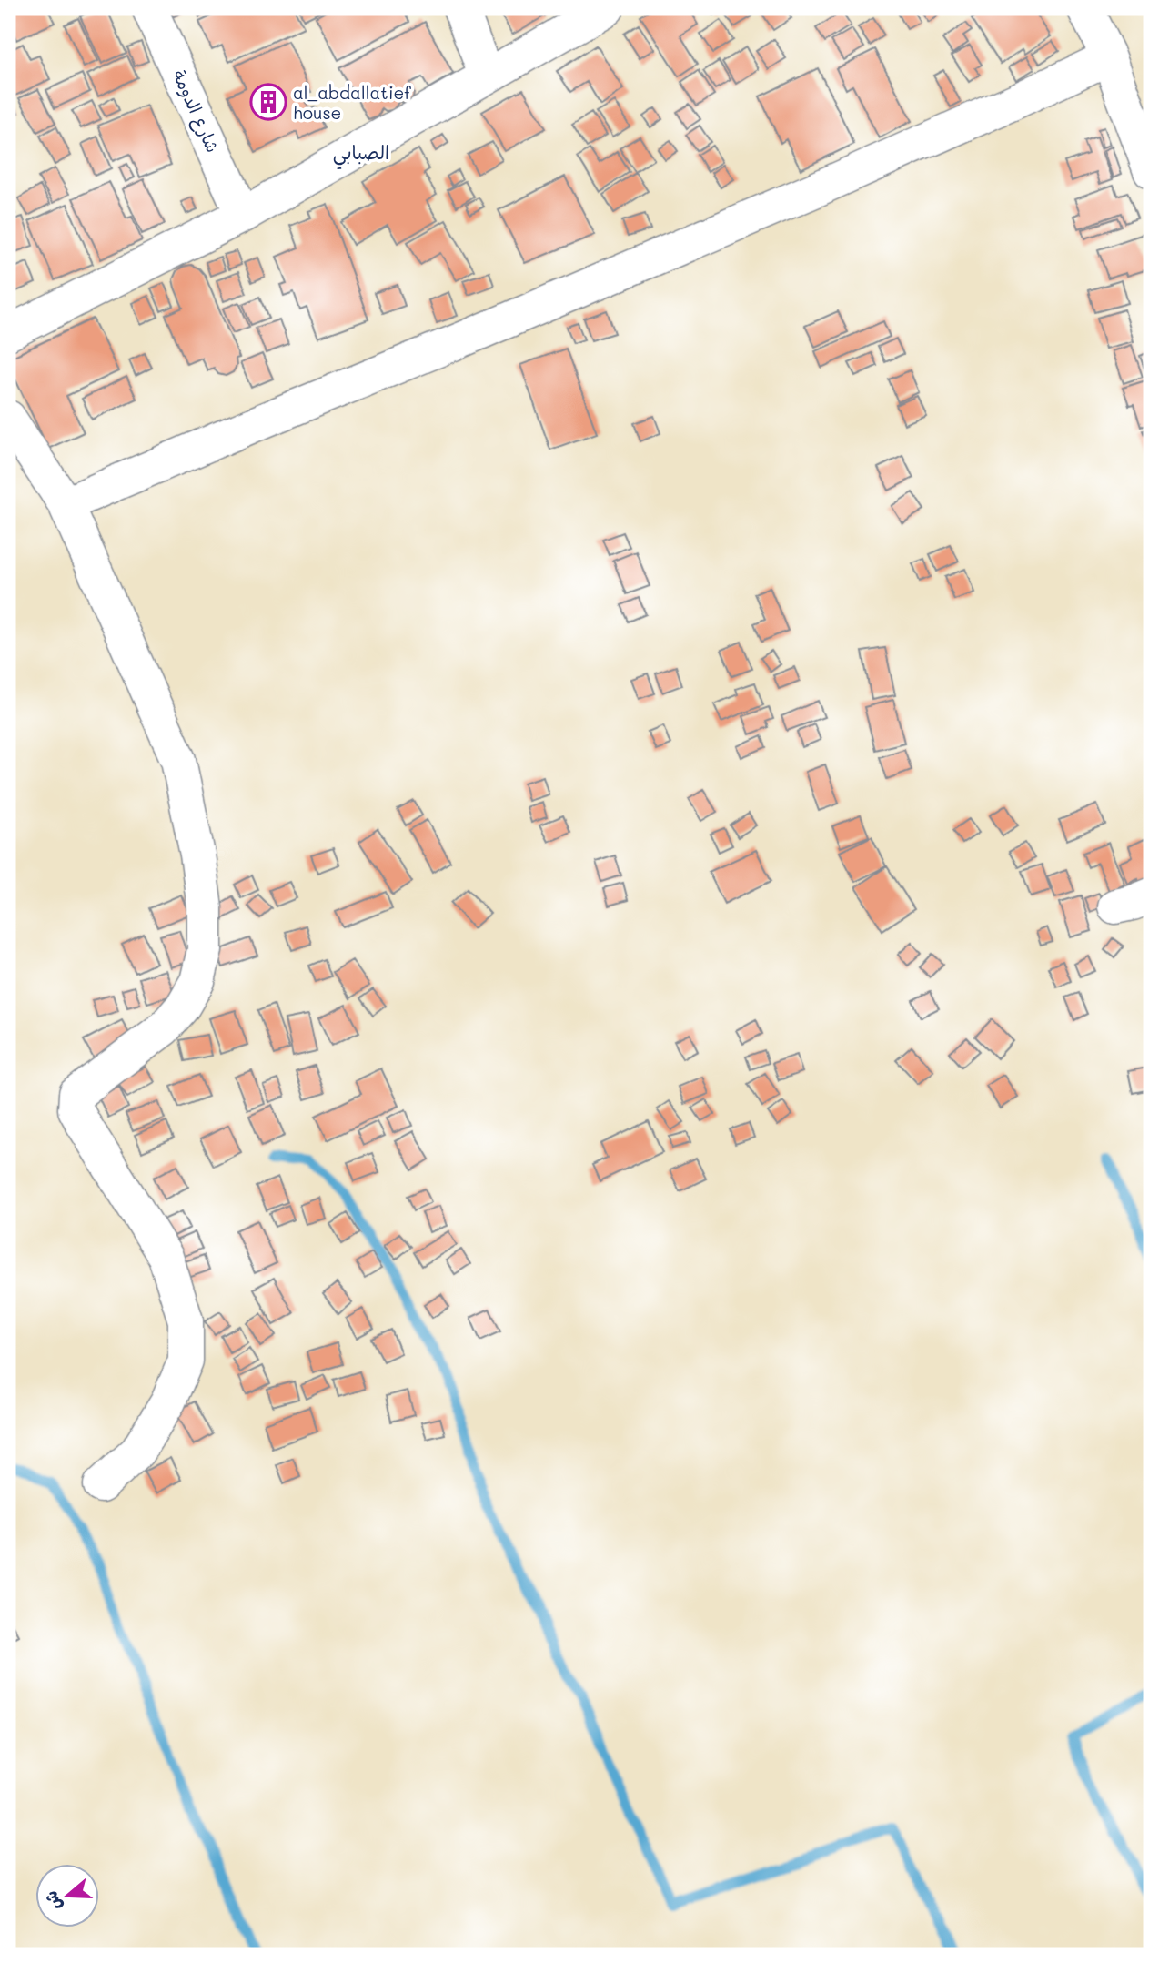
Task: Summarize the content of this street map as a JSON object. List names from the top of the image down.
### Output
{
  "streets": {
    "street": ["شارع الدومة"]
  },
  "districts": ["الصبابي"],
  "places": {
    "building": ["al_abdallatief house"]
  },
  "north": "left"
}
